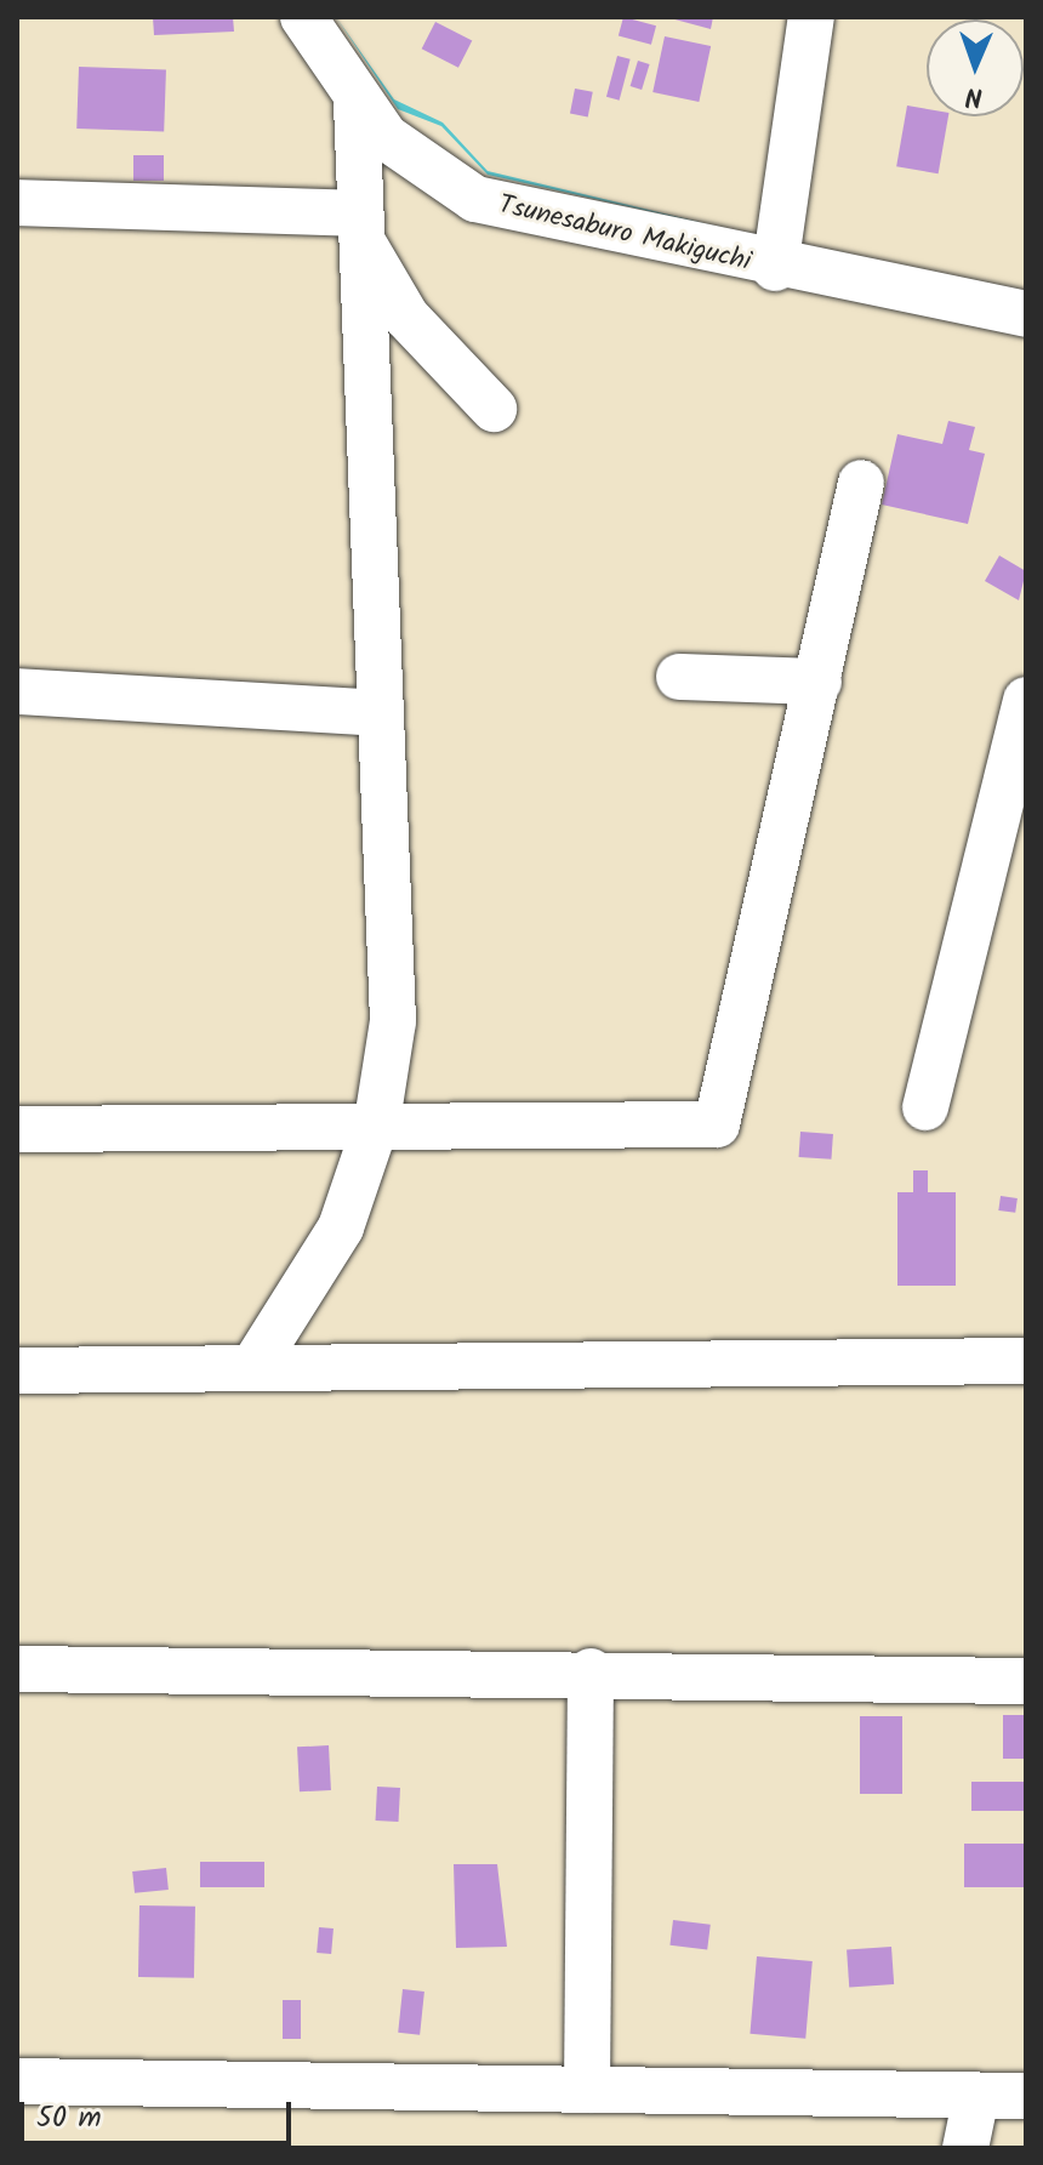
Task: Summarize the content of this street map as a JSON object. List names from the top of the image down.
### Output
{
  "streets": {
    "street": ["Tsunesaburo Makiguchi"]
  },
  "scale_bar": "50 m",
  "north": "bottom"
}
